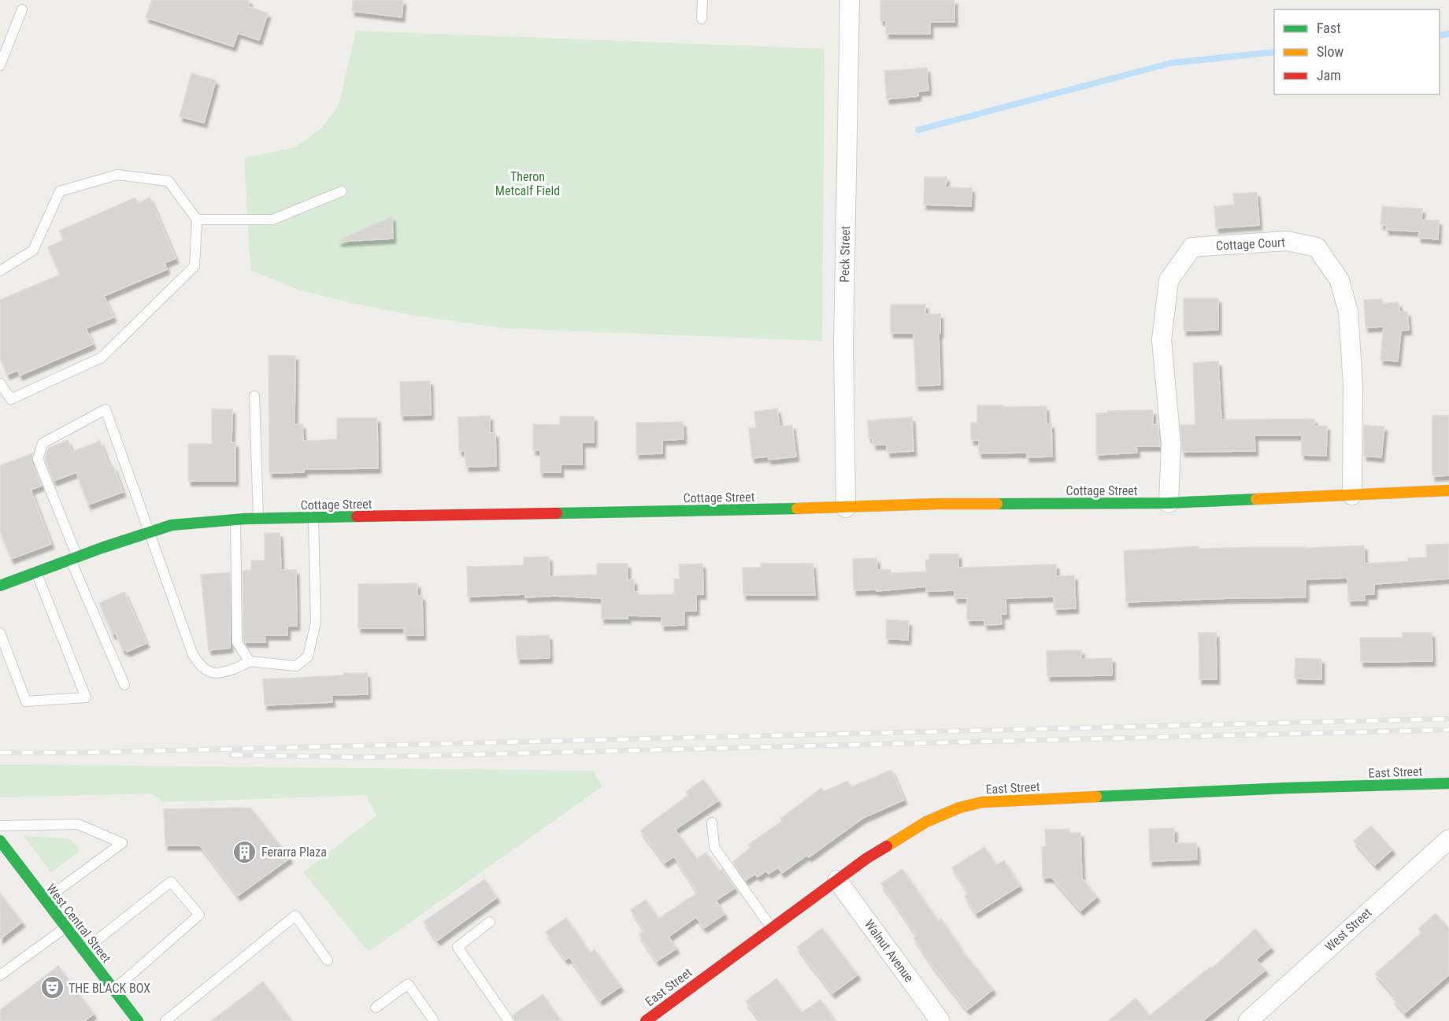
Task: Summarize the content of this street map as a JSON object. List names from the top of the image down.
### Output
{
  "streets": {
    "street": [
      "Cottage Court",
      "Peck Street",
      "Cottage Street",
      "East Street",
      "West Central Street",
      "West Street",
      "Walnut Avenue"
    ]
  },
  "crossings": [
    ["Cottage Court", "Cottage Street"],
    ["Peck Street", "Cottage Street"],
    ["East Street", "Walnut Avenue"]
  ],
  "parks": ["Theron Metcalf Field"],
  "places": {
    "building": ["Ferarra Plaza"],
    "theatre": ["THE BLACK BOX"]
  },
  "legend": ["Fast", "Slow", "Jam"]
}
